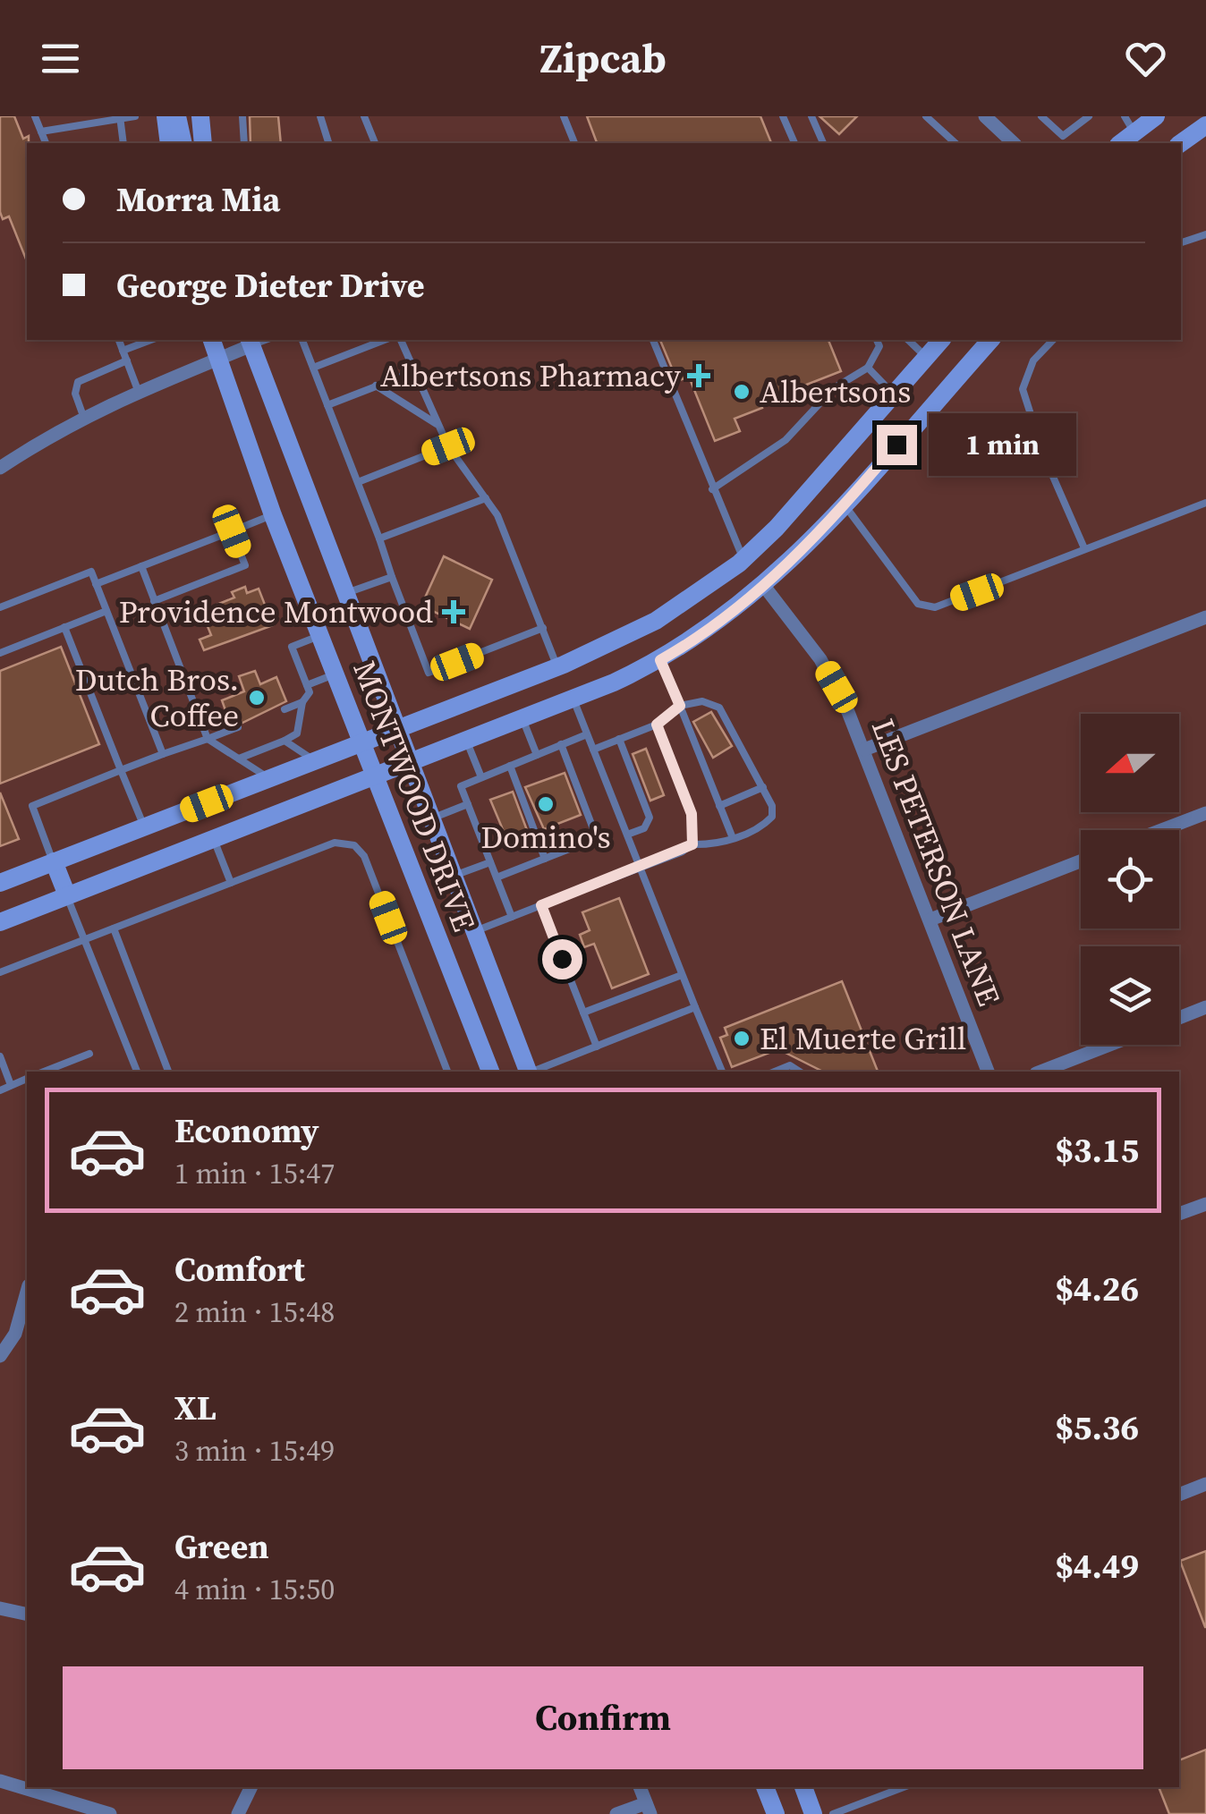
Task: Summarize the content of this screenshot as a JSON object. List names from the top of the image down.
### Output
{
  "streets": {
    "main road": ["MONTWOOD DRIVE"],
    "street": ["LES PETERSON LANE"]
  },
  "places": {
    "health": ["Albertsons Pharmacy", "Providence Montwood"],
    "other": [
      "Albertsons",
      "Dutch Bros. Coffee",
      "Domino's",
      "El Muerte Grill"
    ]
  },
  "north": "left",
  "page": {
    "header": "Zipcab",
    "banner": ["Morra Mia", "George Dieter Drive"],
    "bubble": "1 min",
    "list": [
      {
        "name": "Economy",
        "note": "1 min · 15:47",
        "value": "$3.15"
      },
      {
        "name": "Comfort",
        "note": "2 min · 15:48",
        "value": "$4.26"
      },
      {
        "name": "XL",
        "note": "3 min · 15:49",
        "value": "$5.36"
      },
      {
        "name": "Green",
        "note": "4 min · 15:50",
        "value": "$4.49"
      }
    ],
    "buttons": "Confirm"
  }
}
